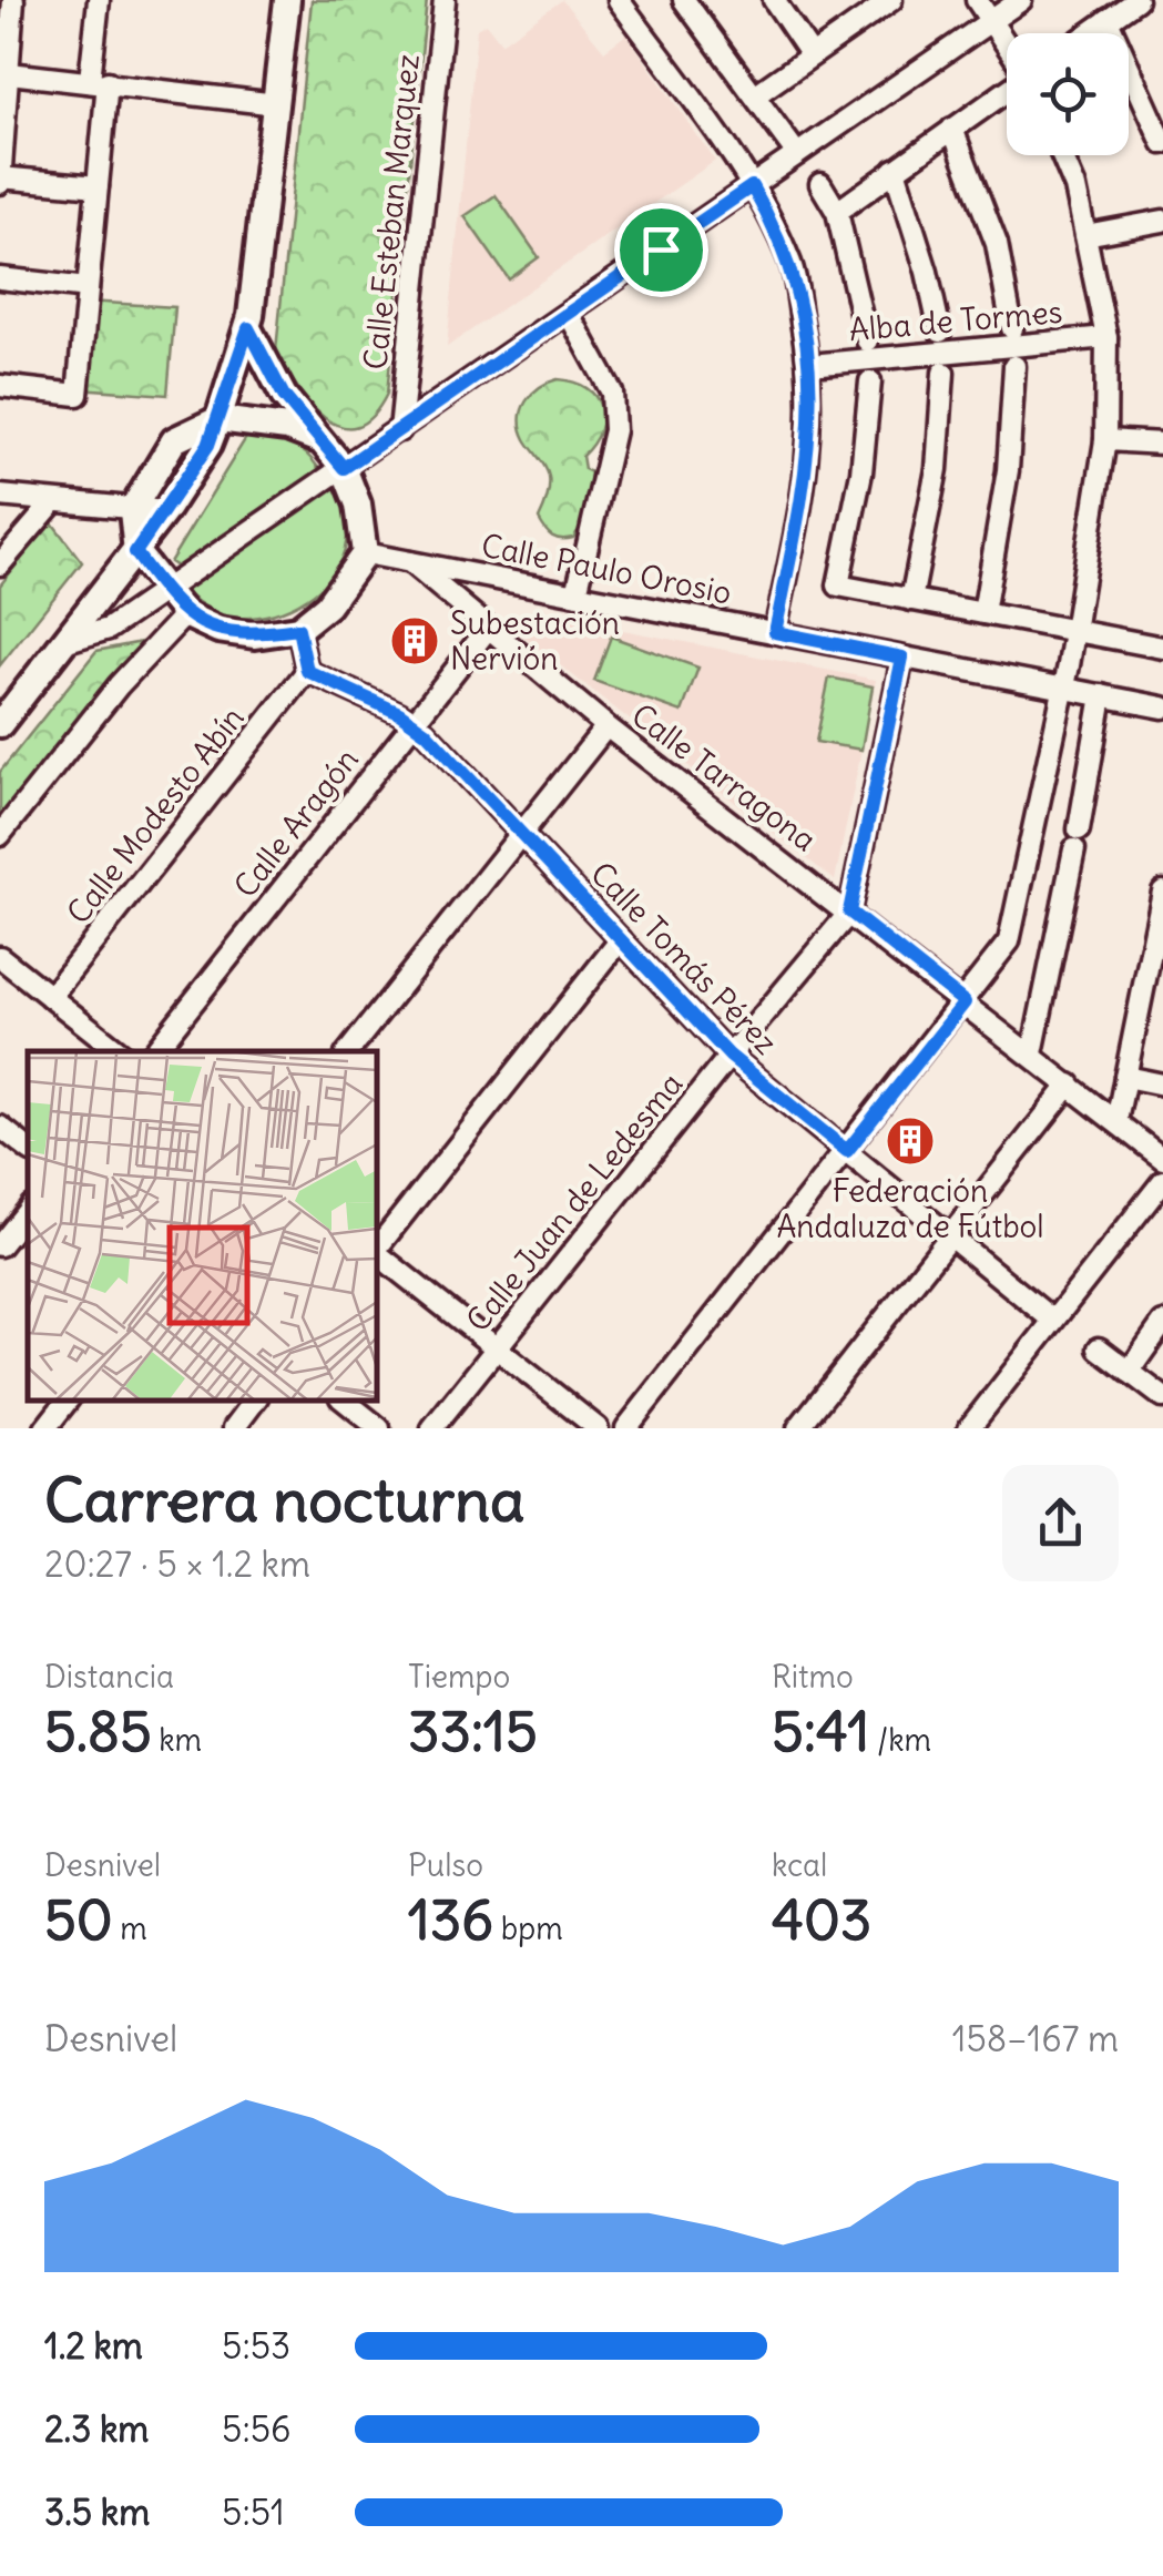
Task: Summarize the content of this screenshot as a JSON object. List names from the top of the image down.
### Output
{
  "streets": {
    "street": [
      "Calle Esteban Marquez",
      "Alba de Tormes",
      "Calle Paulo Orosio",
      "Calle Tarragona",
      "Calle Modesto Abín",
      "Calle Aragón",
      "Calle Tomás Pérez",
      "Calle Juan de Ledesma"
    ]
  },
  "crossings": [
    ["Calle Paulo Orosio", "Calle Tarragona"],
    ["Calle Tarragona", "Calle Aragón"],
    ["Calle Tarragona", "Calle Juan de Ledesma"],
    ["Calle Modesto Abín", "Calle Tomás Pérez"],
    ["Calle Aragón", "Calle Tomás Pérez"],
    ["Calle Tomás Pérez", "Calle Juan de Ledesma"]
  ],
  "places": {
    "building": ["Subestación Nervión", "Federación Andaluza de Fútbol"]
  },
  "page": {
    "heading": ["Carrera nocturna", "20:27 · 5 × 1.2 km"],
    "stats": [
      ["Distancia", "5.85 km"],
      ["Tiempo", "33:15"],
      ["Ritmo", "5:41 /km"],
      ["Desnivel", "50 m"],
      ["Pulso", "136 bpm"],
      ["kcal", "403"]
    ],
    "chart": ["Desnivel", "158–167 m"],
    "list": [
      {
        "name": "1.2 km",
        "note": "5:53"
      },
      {
        "name": "2.3 km",
        "note": "5:56"
      },
      {
        "name": "3.5 km",
        "note": "5:51"
      }
    ]
  }
}
